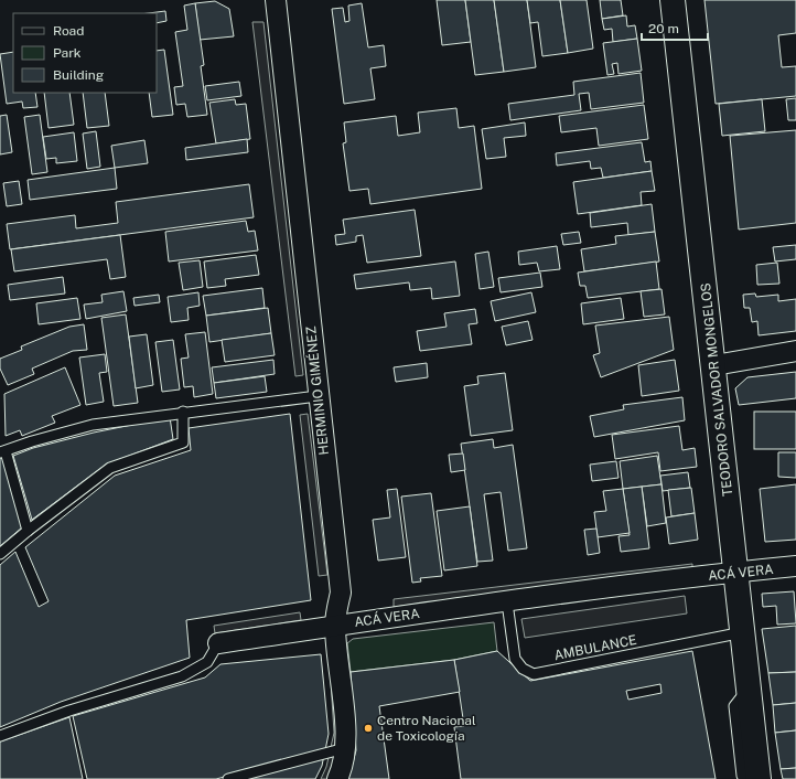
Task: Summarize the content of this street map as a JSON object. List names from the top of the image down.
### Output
{
  "streets": {
    "street": ["TEODORO SALVADOR MONGELOS", "HERMINIO GIMÉNEZ", "ACÁ VERA"],
    "lane": ["AMBULANCE"]
  },
  "crossings": [
    ["TEODORO SALVADOR MONGELOS", "ACÁ VERA"],
    ["TEODORO SALVADOR MONGELOS", "AMBULANCE"],
    ["HERMINIO GIMÉNEZ", "ACÁ VERA"],
    ["ACÁ VERA", "AMBULANCE"]
  ],
  "places": ["Centro Nacional de Toxicología"],
  "legend": ["Road", "Park", "Building"],
  "scale_bar": "20 m"
}
